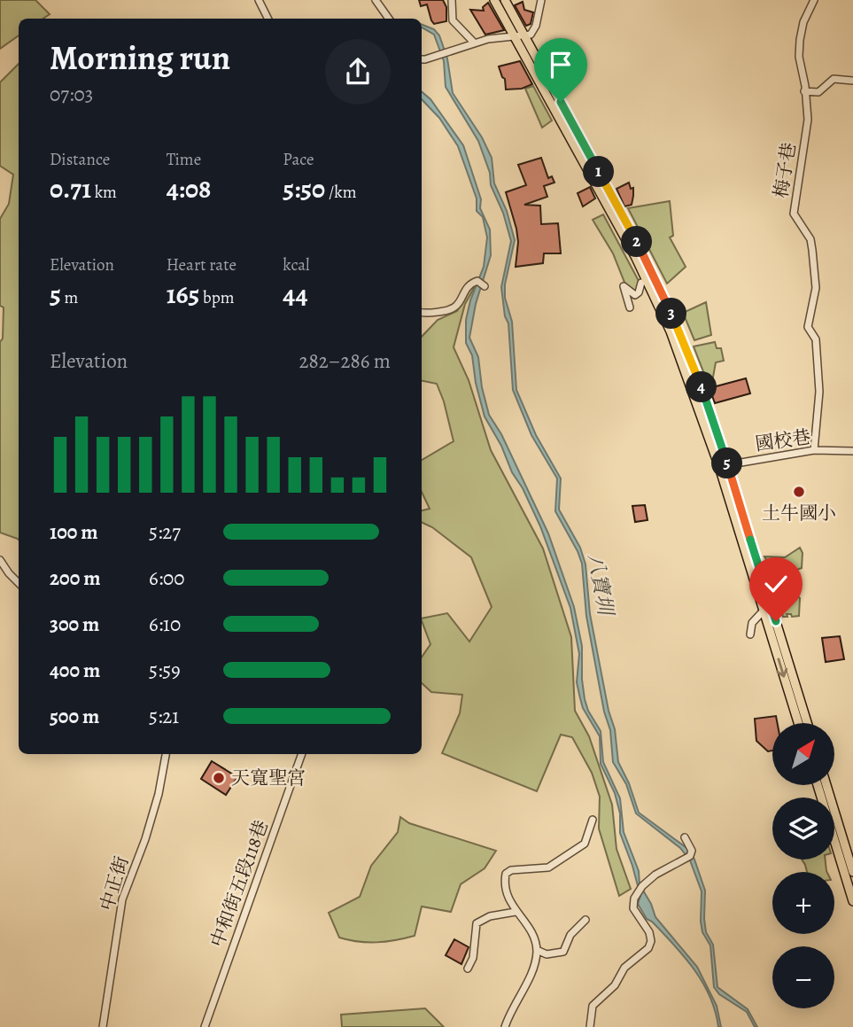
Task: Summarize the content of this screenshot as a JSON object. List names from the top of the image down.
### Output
{
  "streets": {
    "street": [
      "梅子巷",
      "國校巷",
      "中正街",
      "中和街五段118巷"
    ]
  },
  "crossings": [
    ["梅子巷", "國校巷"]
  ],
  "water": ["八寶圳"],
  "places": ["土牛國小", "天寬聖宮"],
  "north": "top right",
  "page": {
    "heading": ["Morning run", "07:03"],
    "stats": [
      ["Distance", "0.71 km"],
      ["Time", "4:08"],
      ["Pace", "5:50 /km"],
      ["Elevation", "5 m"],
      ["Heart rate", "165 bpm"],
      ["kcal", "44"]
    ],
    "pins": [
      "1",
      "2",
      "3",
      "4",
      "5"
    ],
    "chart": ["Elevation", "282–286 m"],
    "list": [
      {
        "name": "100 m",
        "note": "5:27"
      },
      {
        "name": "200 m",
        "note": "6:00"
      },
      {
        "name": "300 m",
        "note": "6:10"
      },
      {
        "name": "400 m",
        "note": "5:59"
      },
      {
        "name": "500 m",
        "note": "5:21"
      }
    ],
    "map_buttons": ["+", "−"]
  }
}
